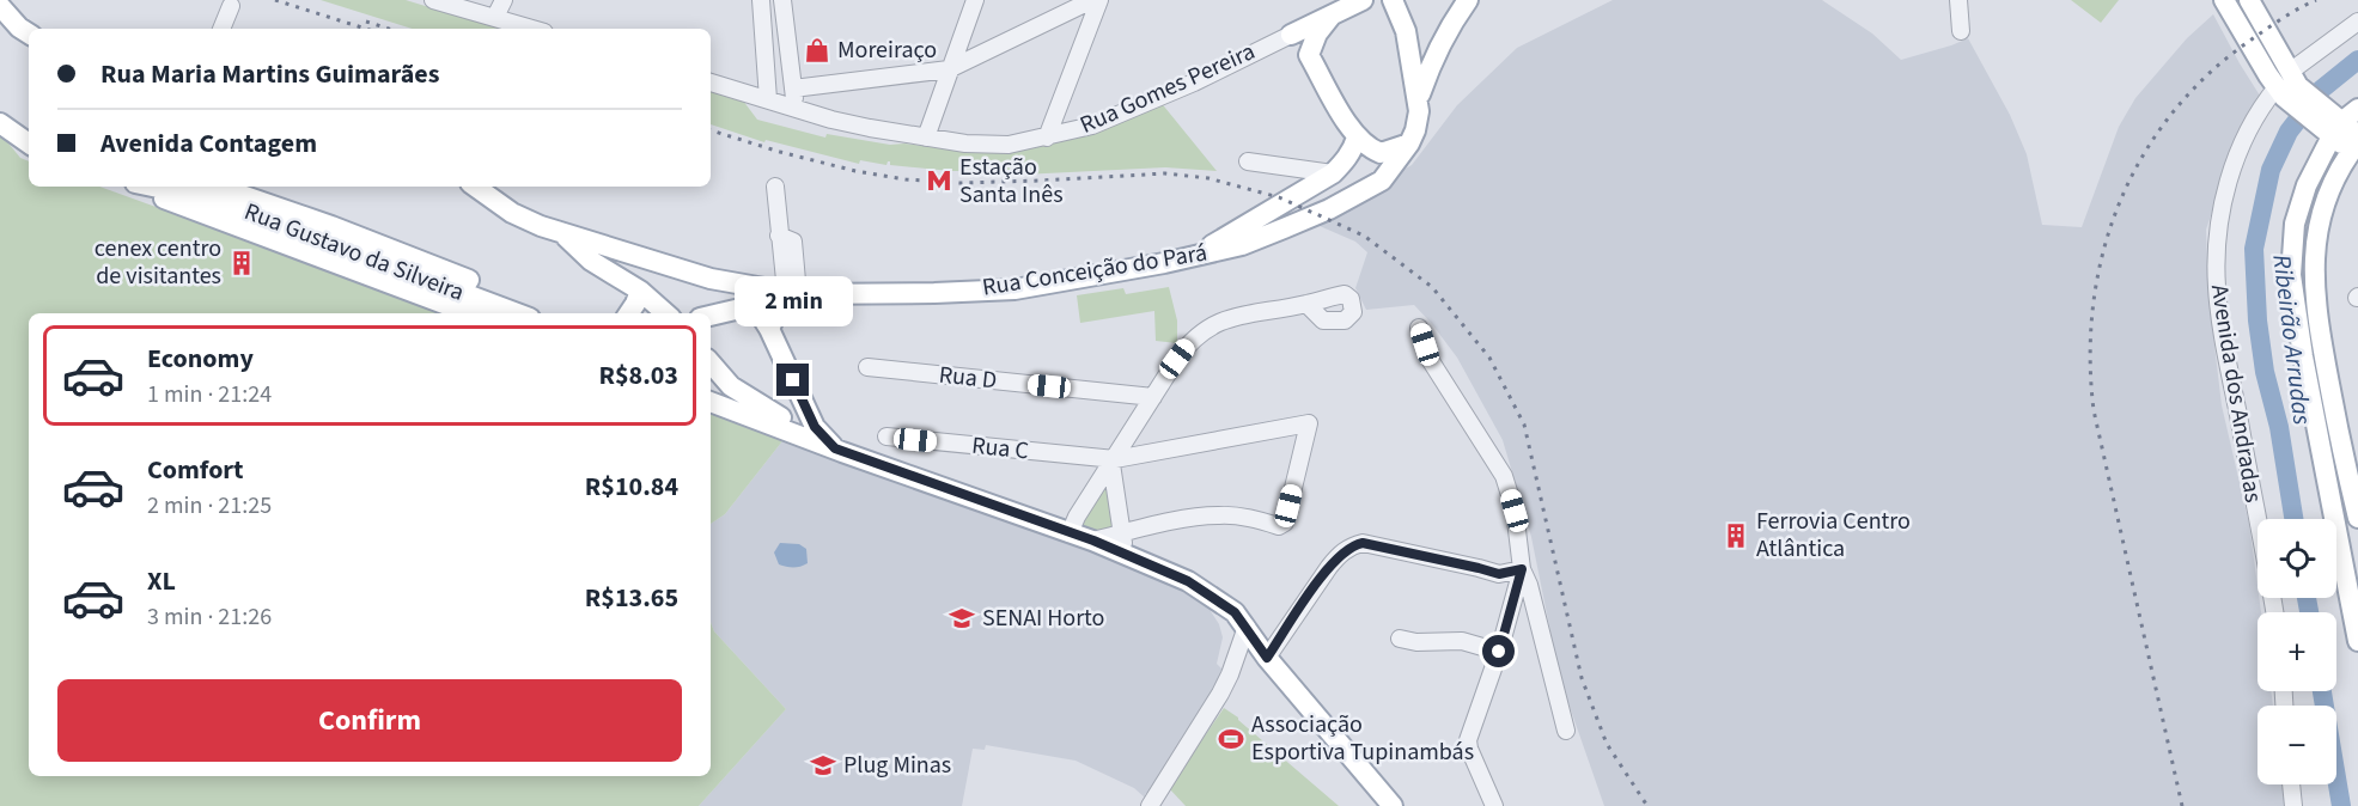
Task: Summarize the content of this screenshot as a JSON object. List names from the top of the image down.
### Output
{
  "streets": {
    "main road": ["Rua Gomes Pereira", "Rua Gustavo da Silveira", "Rua Conceição do Pará"],
    "street": ["Rua D", "Avenida dos Andradas", "Rua C"]
  },
  "water": ["Ribeirão Arrudas"],
  "places": {
    "shop": ["Moreiraço"],
    "metro station": ["Estação Santa Inês"],
    "building": ["cenex centro de visitantes", "Ferrovia Centro Atlântica"],
    "school or university": ["SENAI Horto", "Plug Minas"],
    "sports": ["Associação Esportiva Tupinambás"]
  },
  "page": {
    "banner": ["Rua Maria Martins Guimarães", "Avenida Contagem"],
    "bubble": "2 min",
    "list": [
      {
        "name": "Economy",
        "note": "1 min · 21:24",
        "value": "R$8.03"
      },
      {
        "name": "Comfort",
        "note": "2 min · 21:25",
        "value": "R$10.84"
      },
      {
        "name": "XL",
        "note": "3 min · 21:26",
        "value": "R$13.65"
      }
    ],
    "map_buttons": ["+", "−"],
    "buttons": "Confirm"
  }
}
